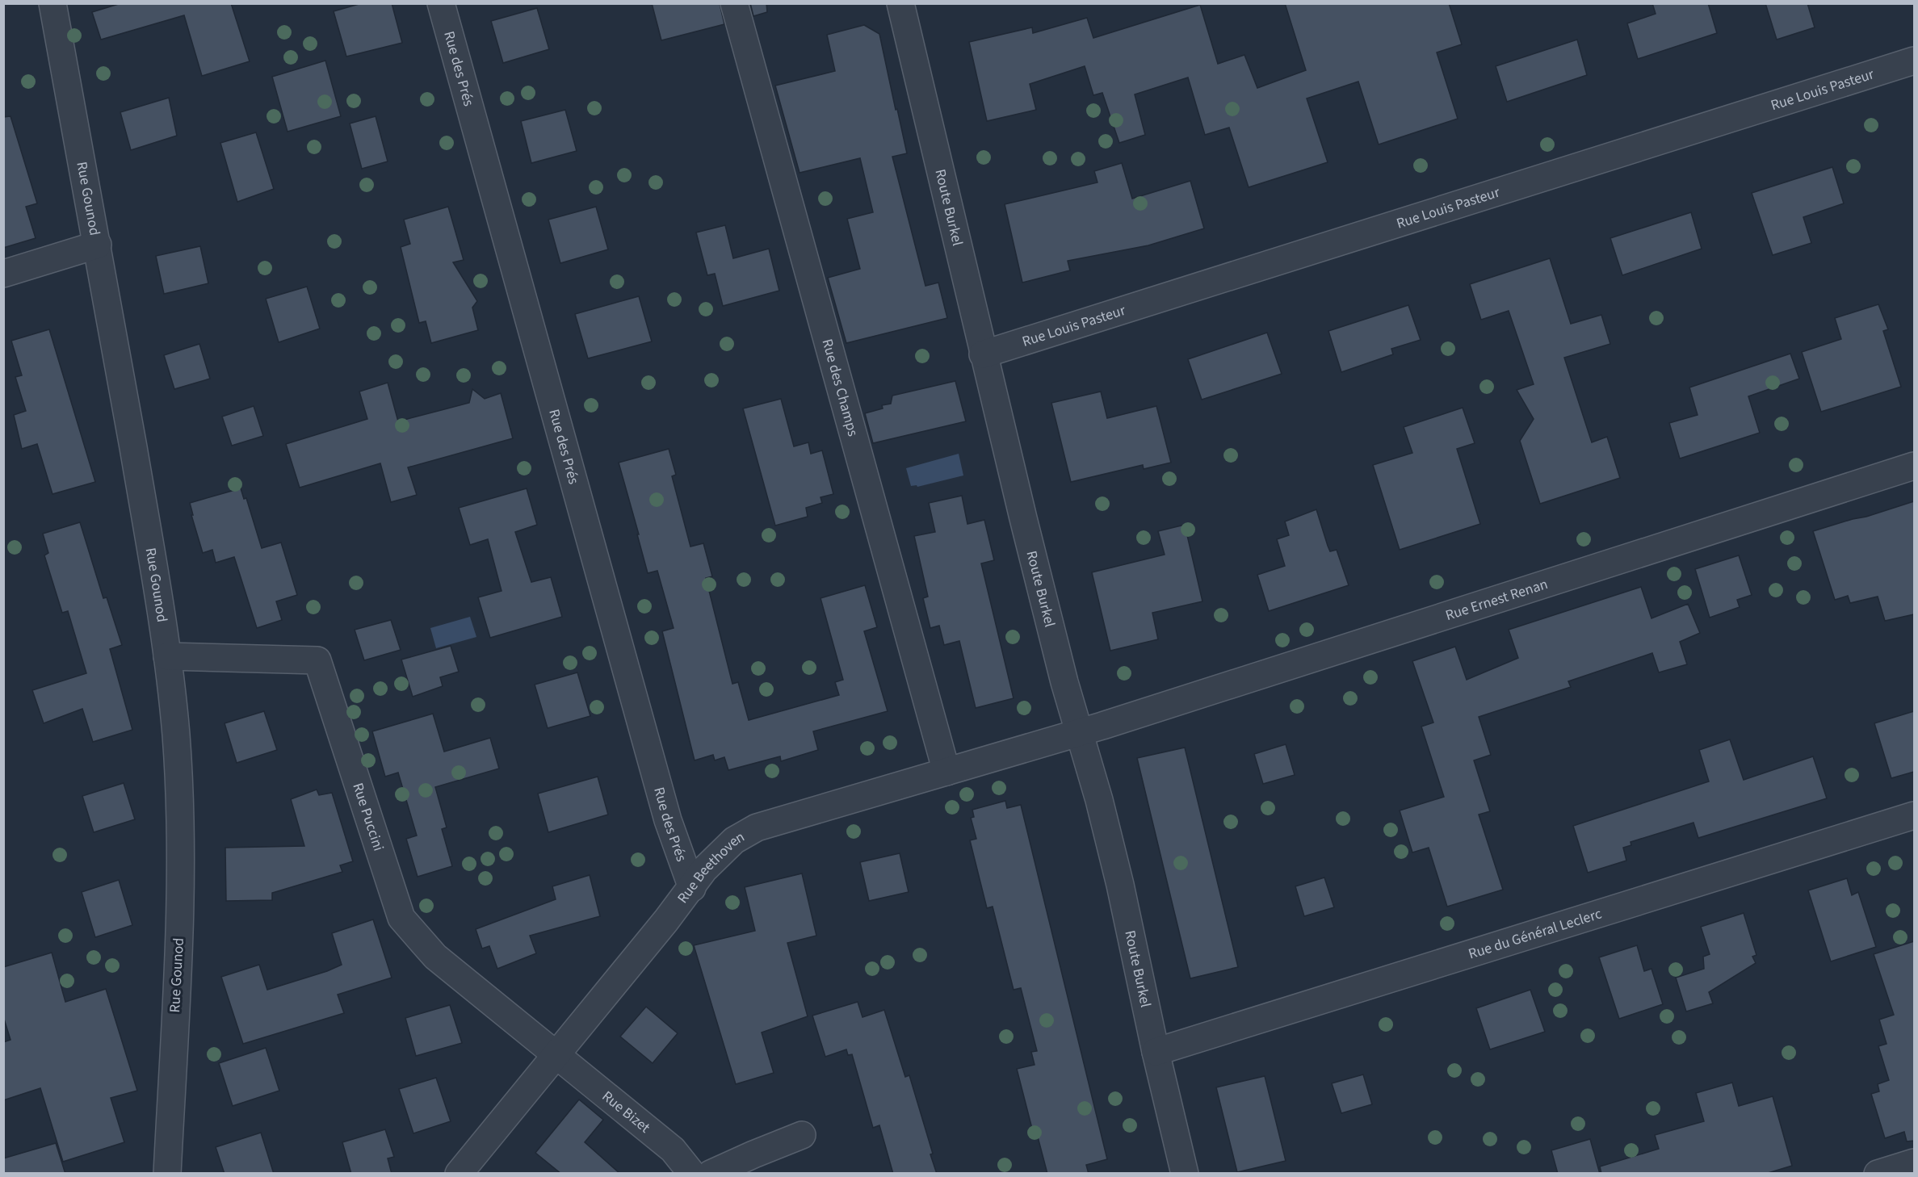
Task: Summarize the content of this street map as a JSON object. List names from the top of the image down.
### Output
{
  "streets": {
    "street": [
      "Rue des Prés",
      "Rue Louis Pasteur",
      "Rue Gounod",
      "Route Burkel",
      "Rue des Champs",
      "Rue Ernest Renan",
      "Rue Puccini",
      "Rue Beethoven",
      "Rue du Général Leclerc",
      "Rue Bizet"
    ]
  },
  "crossings": [
    ["Rue des Prés", "Rue Beethoven"],
    ["Rue Louis Pasteur", "Route Burkel"],
    ["Rue Gounod", "Rue Puccini"],
    ["Route Burkel", "Rue Ernest Renan"],
    ["Route Burkel", "Rue Beethoven"],
    ["Route Burkel", "Rue du Général Leclerc"],
    ["Rue des Champs", "Rue Beethoven"],
    ["Rue Ernest Renan", "Rue Beethoven"],
    ["Rue Puccini", "Rue Beethoven"],
    ["Rue Puccini", "Rue Bizet"],
    ["Rue Beethoven", "Rue Bizet"]
  ]
}
